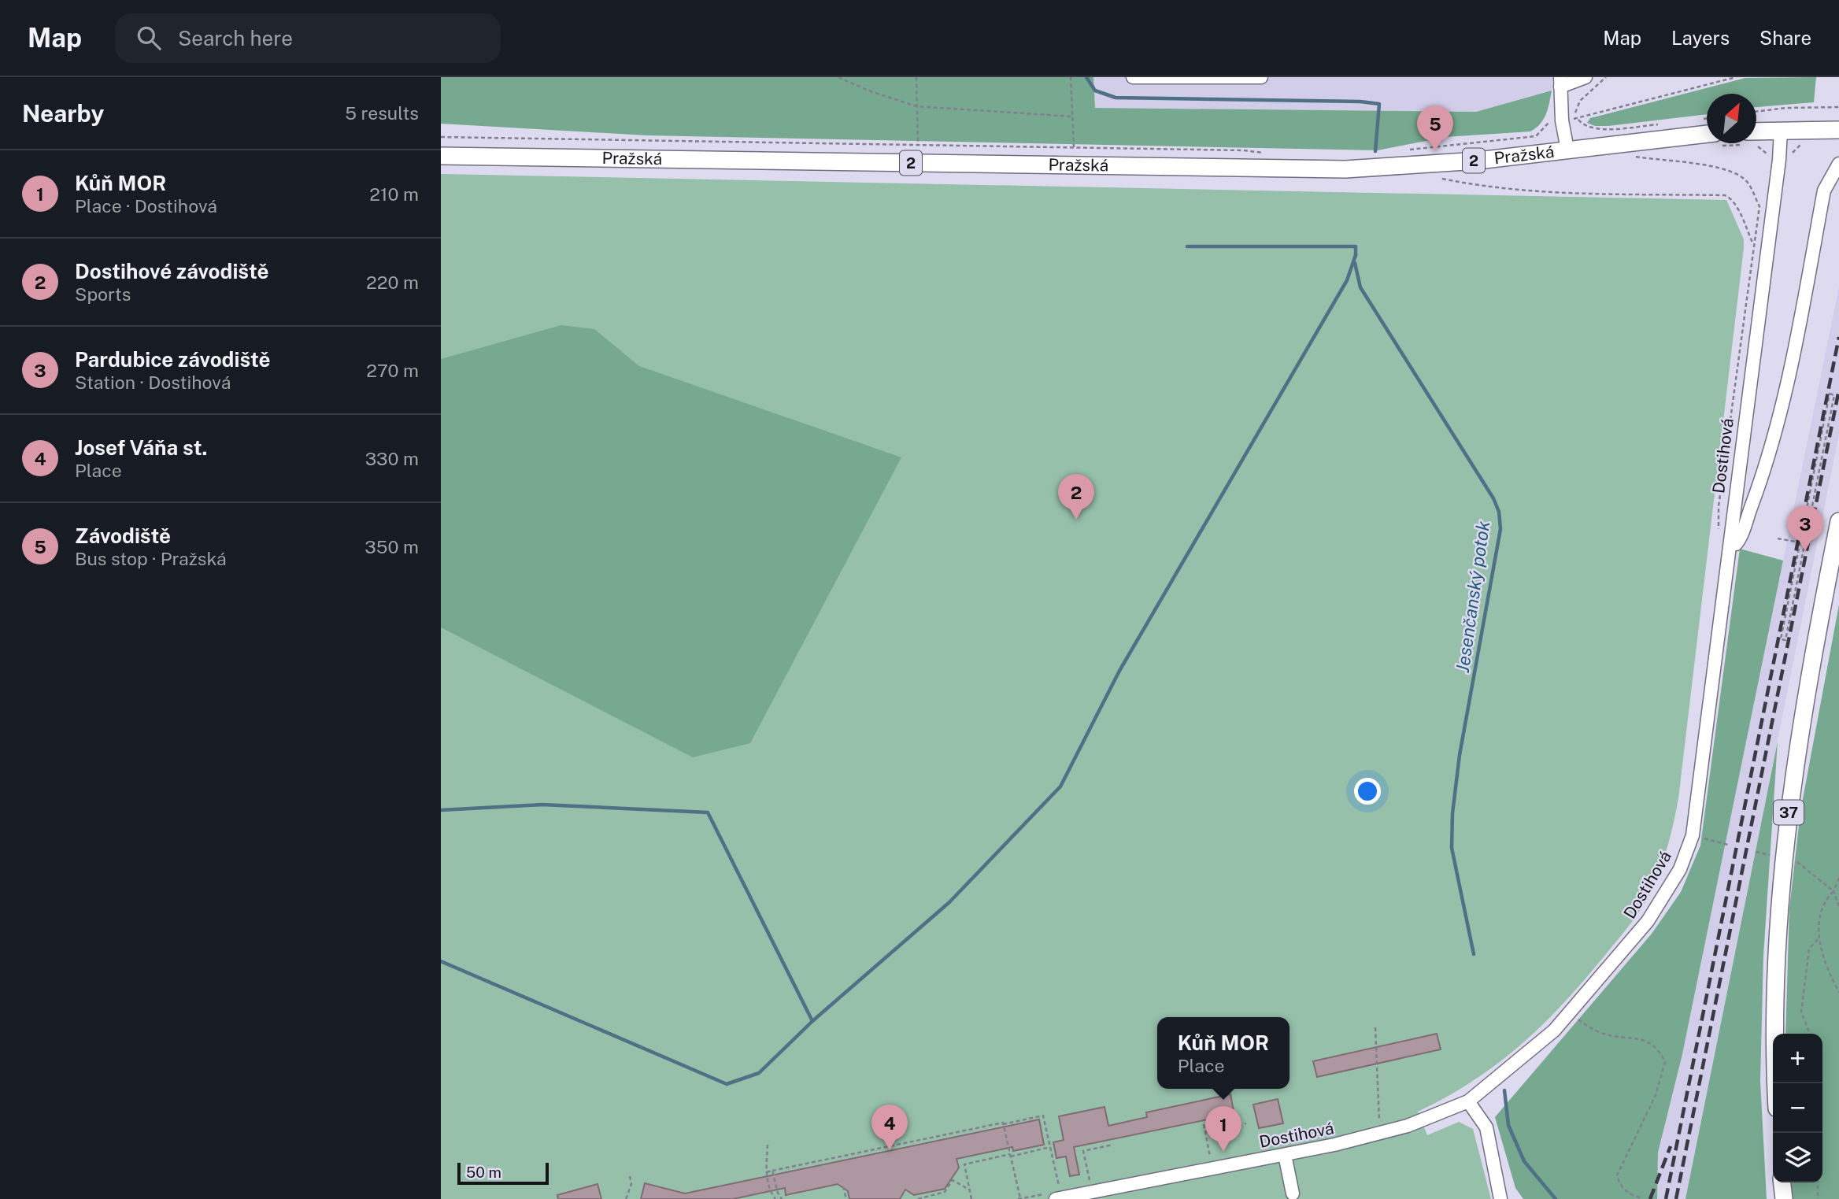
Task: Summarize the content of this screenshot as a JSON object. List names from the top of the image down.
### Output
{
  "streets": {
    "main road": ["Pražská", "2", "37"],
    "street": ["Dostihová"]
  },
  "water": ["Jesenčanský potok"],
  "scale_bar": "50 m",
  "north": "top right",
  "page": {
    "header": "Map",
    "search": "Search here",
    "nav": ["Map", "Layers", "Share"],
    "heading": ["Nearby", "5 results"],
    "pins": [
      "5",
      "2",
      "3",
      "4",
      "1"
    ],
    "list": [
      {
        "mark": "1",
        "name": "Kůň MOR",
        "note": "Place · Dostihová",
        "value": "210 m"
      },
      {
        "mark": "2",
        "name": "Dostihové závodiště",
        "note": "Sports",
        "value": "220 m"
      },
      {
        "mark": "3",
        "name": "Pardubice závodiště",
        "note": "Station · Dostihová",
        "value": "270 m"
      },
      {
        "mark": "4",
        "name": "Josef Váňa st.",
        "note": "Place",
        "value": "330 m"
      },
      {
        "mark": "5",
        "name": "Závodiště",
        "note": "Bus stop · Pražská",
        "value": "350 m"
      }
    ],
    "popup": ["Kůň MOR", "Place"],
    "map_buttons": ["+", "−"],
    "scale": "50 m"
  }
}
